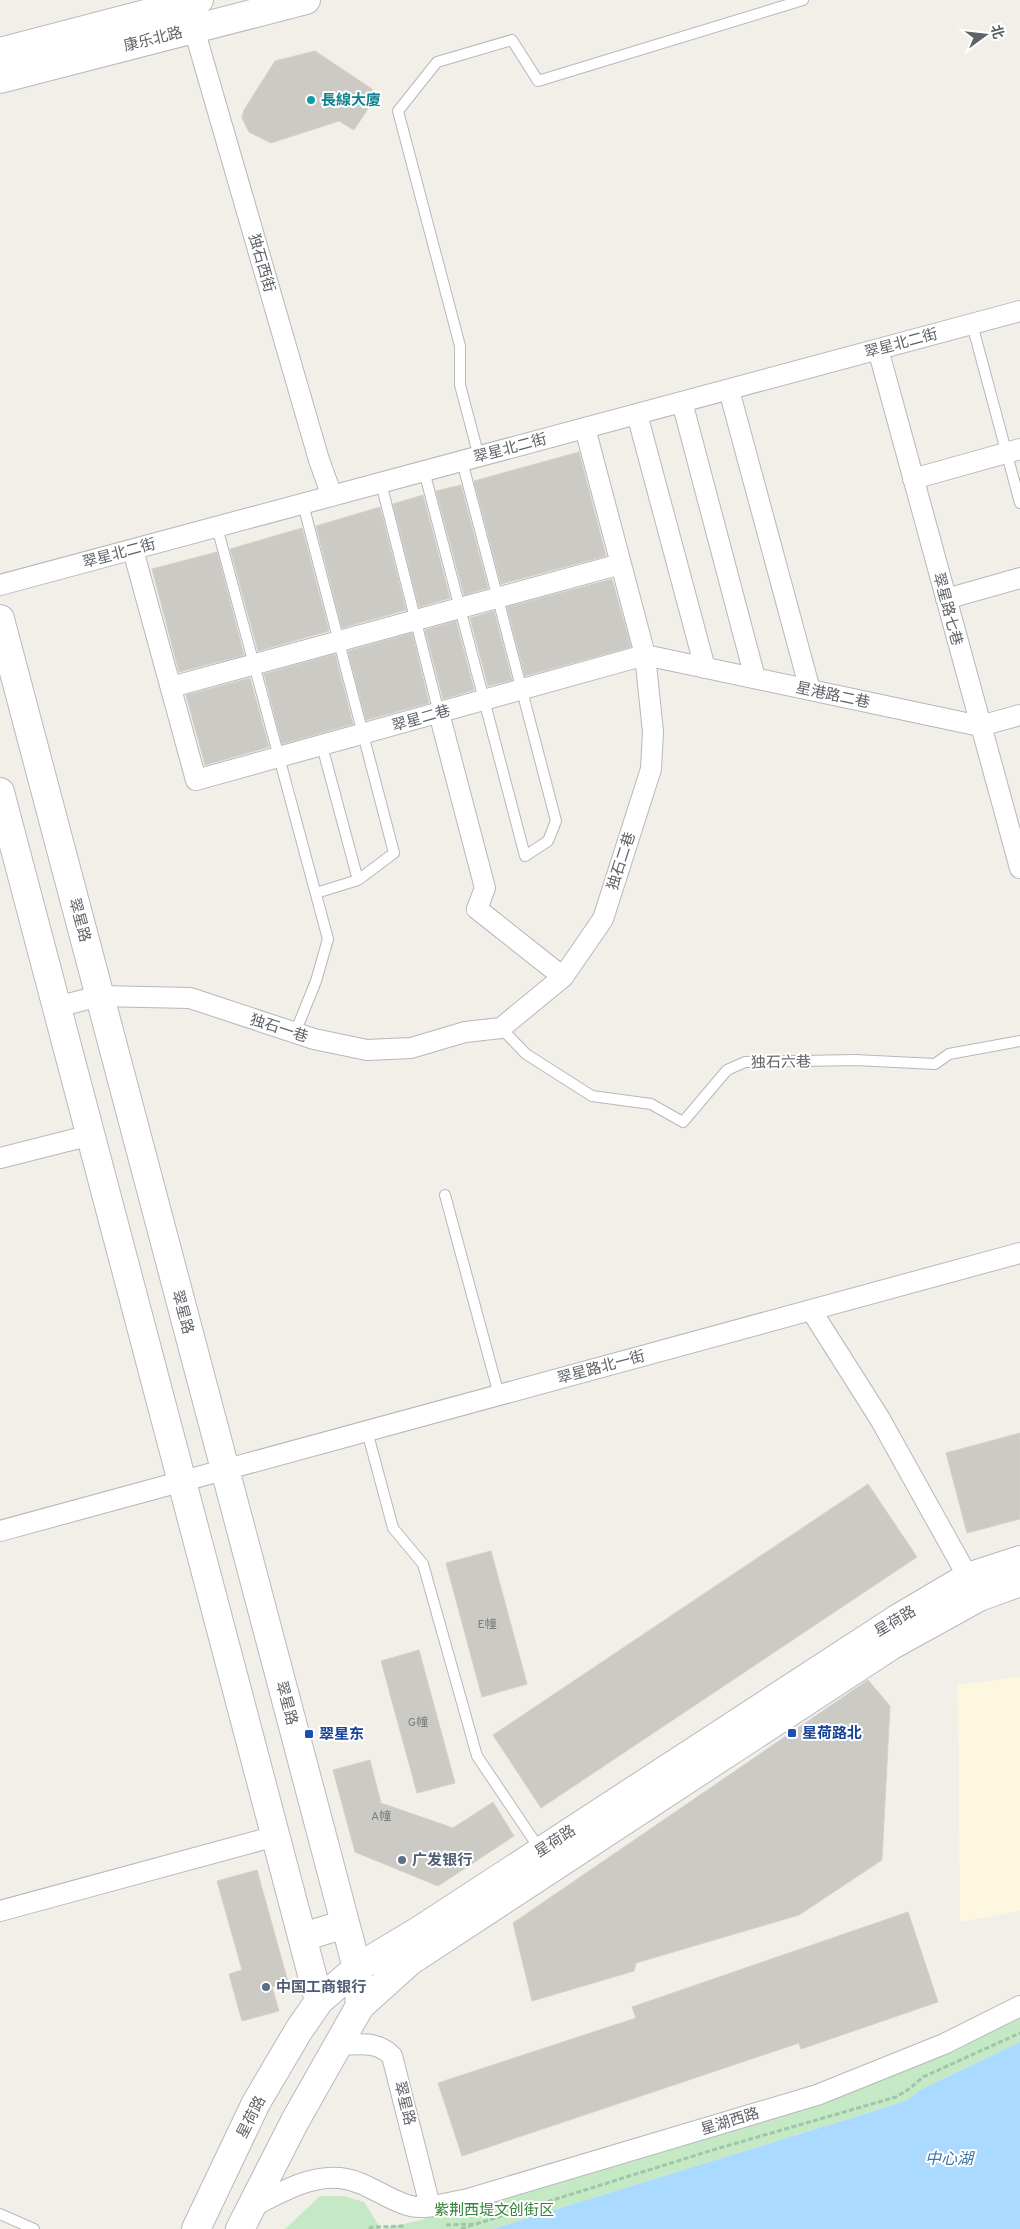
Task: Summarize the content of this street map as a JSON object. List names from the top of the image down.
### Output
{
  "streets": {
    "street": [
      "康乐北路",
      "独石西街",
      "翠星北二街",
      "翠星路七巷",
      "星港路二巷",
      "翠星二巷",
      "独石二巷",
      "翠星路",
      "独石一巷",
      "翠星路北一街",
      "星荷路",
      "星湖西路"
    ],
    "lane": ["独石六巷"]
  },
  "crossings": [
    ["康乐北路", "独石西街"],
    ["独石西街", "翠星北二街"],
    ["翠星北二街", "翠星路七巷"],
    ["翠星北二街", "独石二巷"],
    ["翠星路七巷", "星港路二巷"],
    ["星港路二巷", "翠星二巷"],
    ["星港路二巷", "独石二巷"],
    ["翠星二巷", "独石二巷"],
    ["独石二巷", "独石一巷"],
    ["独石二巷", "独石六巷"],
    ["翠星路", "独石一巷"],
    ["翠星路", "翠星路北一街"],
    ["翠星路", "星荷路"],
    ["翠星路", "星湖西路"],
    ["独石一巷", "独石六巷"],
    ["星荷路", "星湖西路"]
  ],
  "water": ["中心湖"],
  "parks": ["紫荆西堤文创街区"],
  "places": {
    "other": ["長線大廈", "广发银行", "中国工商银行"],
    "transit": ["星荷路北", "翠星东"]
  },
  "house_numbers": ["E幢", "G幢", "A幢"],
  "north": "right"
}
